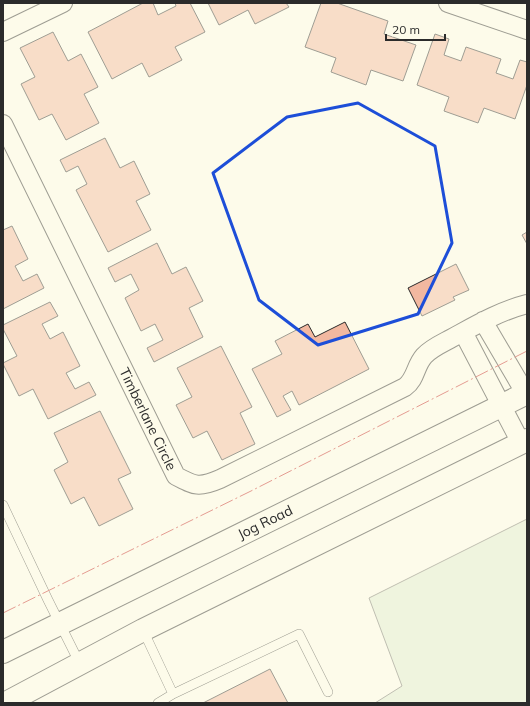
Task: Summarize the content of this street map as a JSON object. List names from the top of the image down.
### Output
{
  "streets": {
    "main road": ["Jog Road"],
    "street": ["Timberlane Circle"]
  },
  "scale_bar": "20 m"
}
